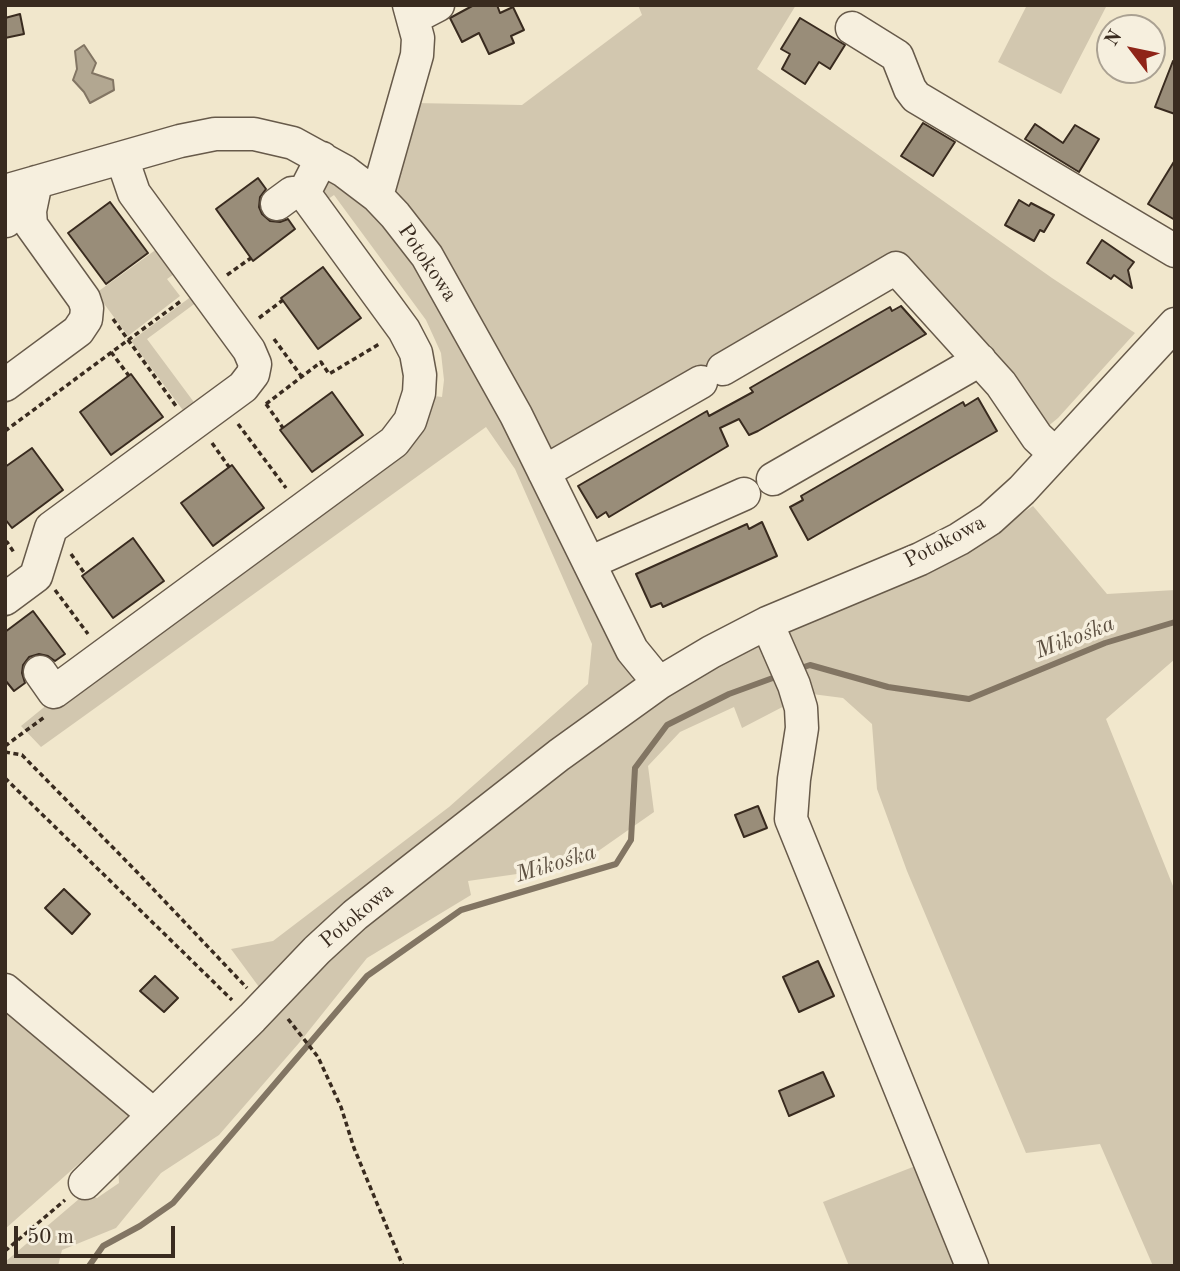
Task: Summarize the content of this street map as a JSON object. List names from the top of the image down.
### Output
{
  "streets": {
    "street": ["Potokowa"]
  },
  "water": ["Mikośka"],
  "scale_bar": "50 m",
  "north": "top left"
}
